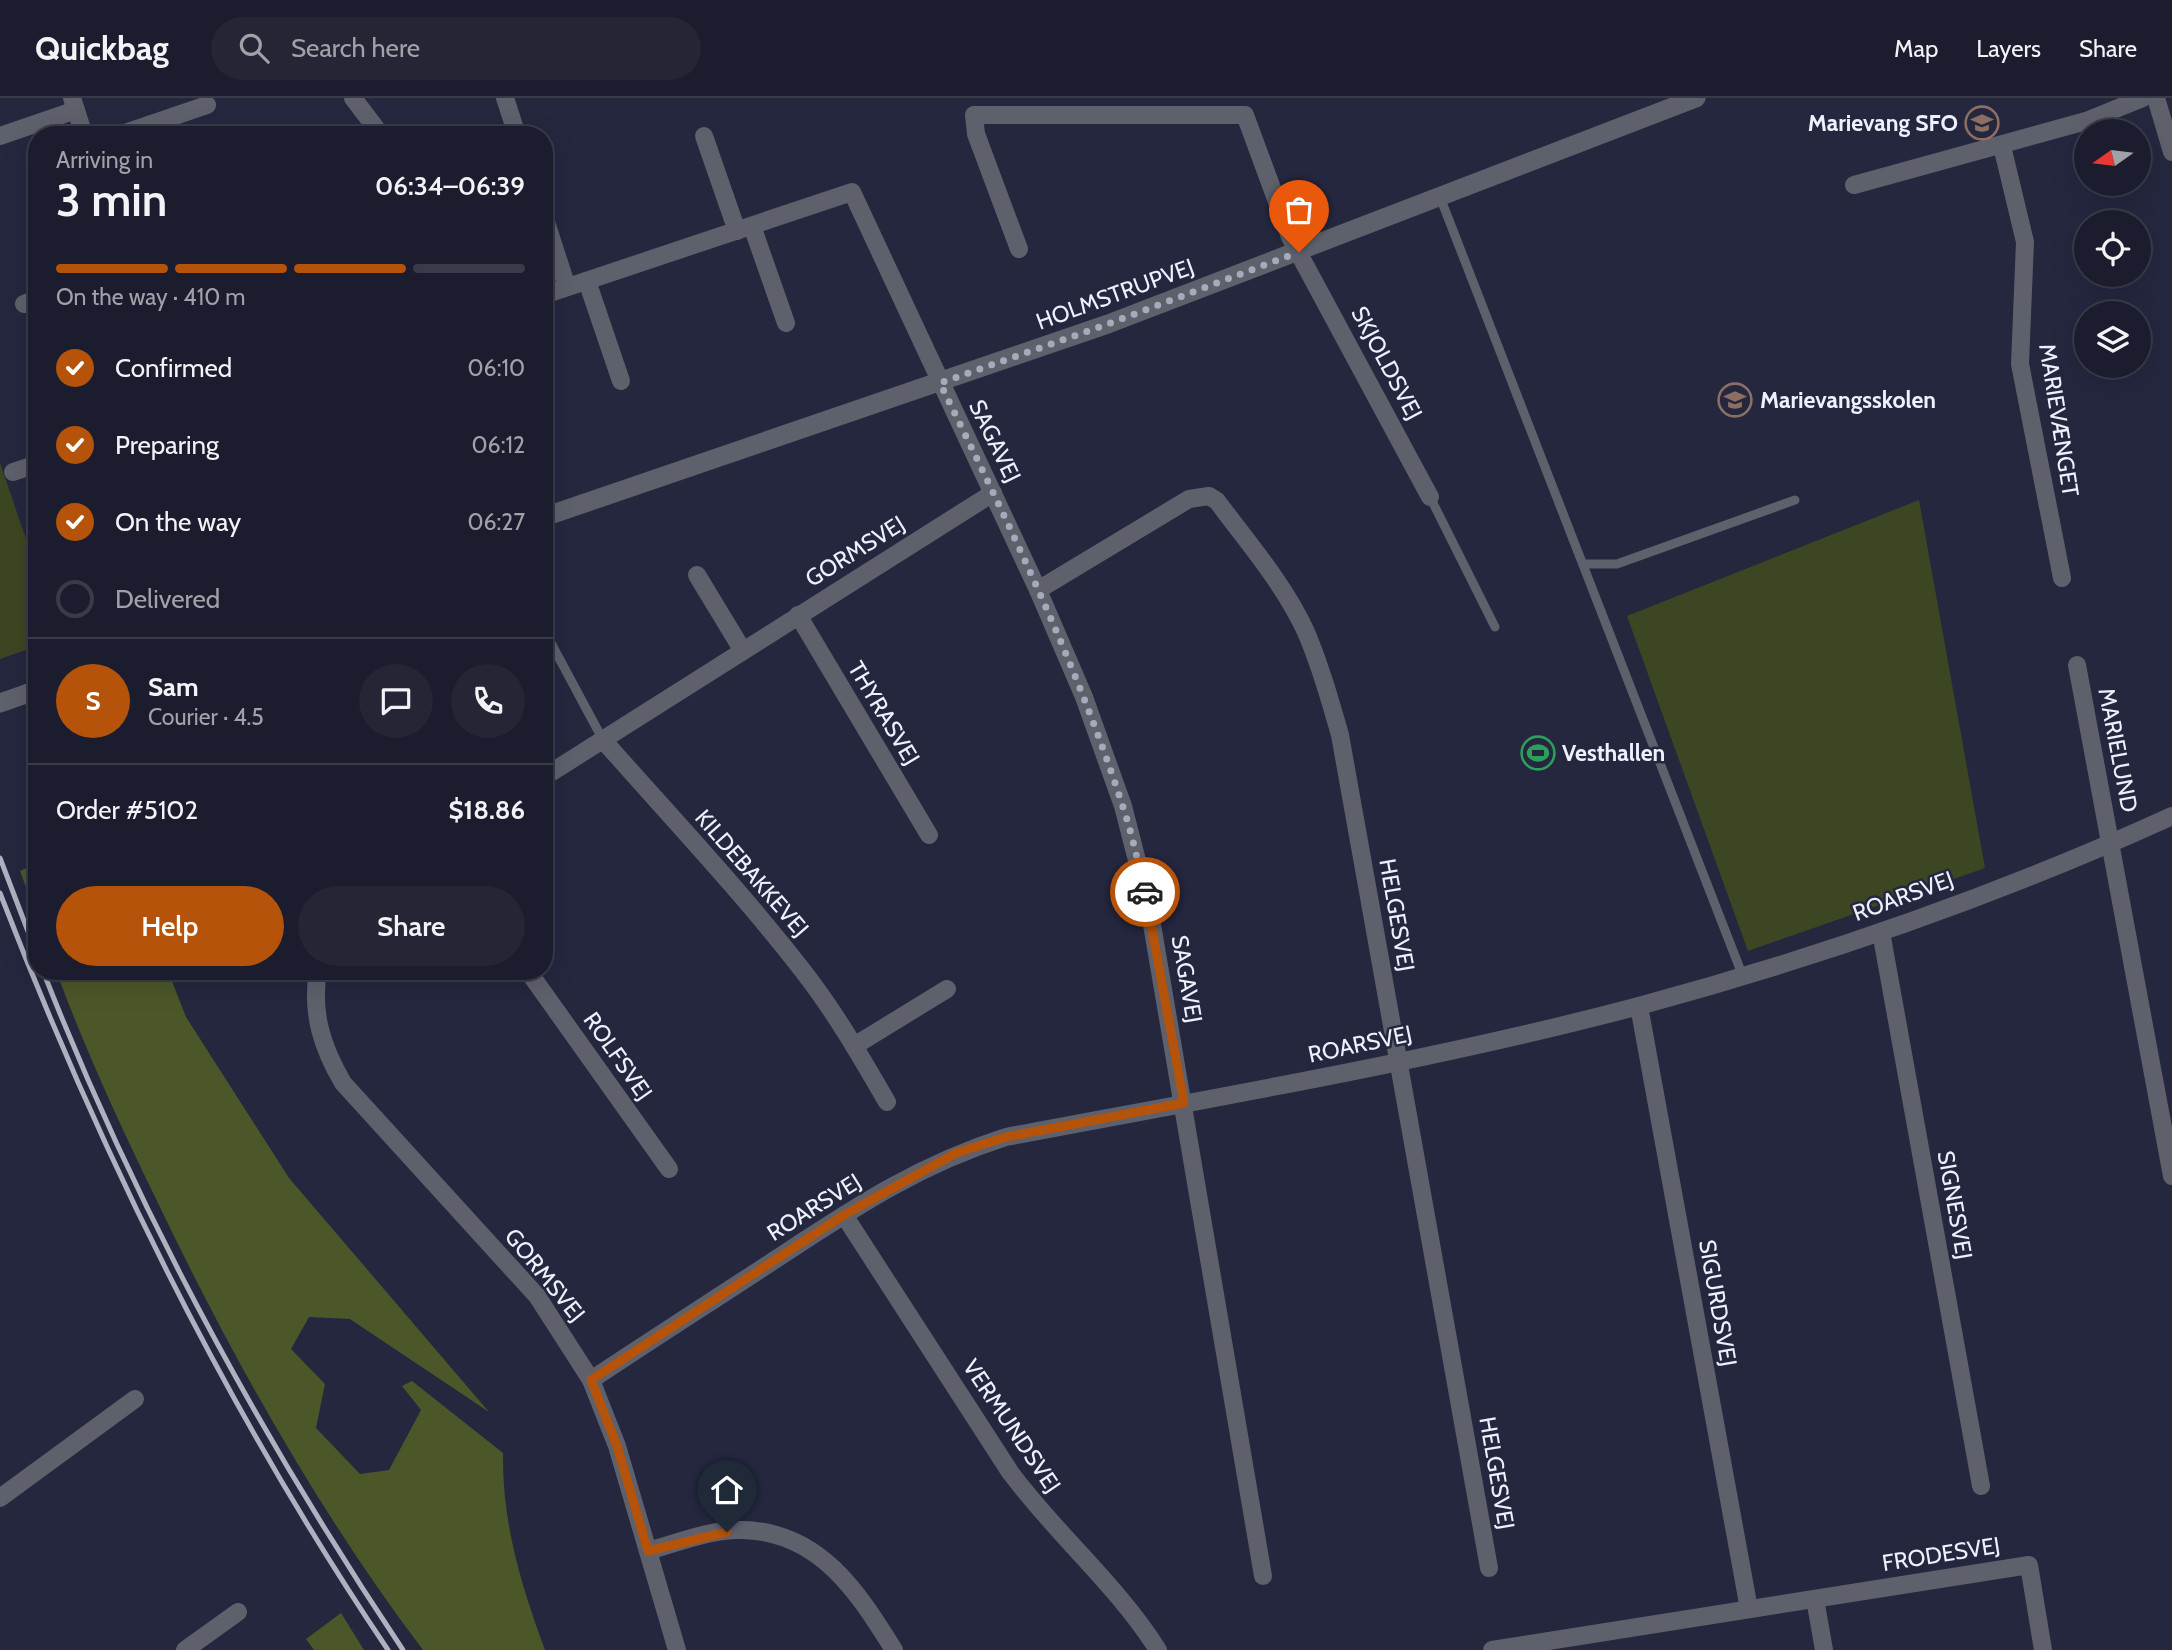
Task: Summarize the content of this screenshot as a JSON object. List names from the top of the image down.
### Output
{
  "streets": {
    "street": [
      "HOLMSTRUPVEJ",
      "SKJOLDSVEJ",
      "MARIEVÆNGET",
      "SAGAVEJ",
      "GORMSVEJ",
      "THYRASVEJ",
      "MARIELUND",
      "KILDEBAKKEVEJ",
      "ROARSVEJ",
      "HELGESVEJ",
      "ROLFSVEJ",
      "SIGNESVEJ",
      "SIGURDSVEJ",
      "VERMUNDSVEJ",
      "FRODESVEJ"
    ]
  },
  "crossings": [
    ["HOLMSTRUPVEJ", "SKJOLDSVEJ"],
    ["HOLMSTRUPVEJ", "SAGAVEJ"],
    ["SAGAVEJ", "GORMSVEJ"],
    ["SAGAVEJ", "ROARSVEJ"],
    ["SAGAVEJ", "HELGESVEJ"],
    ["GORMSVEJ", "THYRASVEJ"],
    ["GORMSVEJ", "KILDEBAKKEVEJ"],
    ["GORMSVEJ", "ROARSVEJ"],
    ["MARIELUND", "ROARSVEJ"],
    ["ROARSVEJ", "HELGESVEJ"],
    ["ROARSVEJ", "SIGNESVEJ"],
    ["ROARSVEJ", "SIGURDSVEJ"],
    ["ROARSVEJ", "VERMUNDSVEJ"],
    ["SIGURDSVEJ", "FRODESVEJ"]
  ],
  "places": {
    "school or university": ["Marievang SFO", "Marievangsskolen"],
    "sports": ["Vesthallen"]
  },
  "north": "left",
  "page": {
    "header": "Quickbag",
    "search": "Search here",
    "nav": ["Map", "Layers", "Share"],
    "heading": ["3 min", "Arriving in", "06:34–06:39"],
    "panel": [
      "Sam",
      "Courier · 4.5",
      "Order #5102",
      "$18.86"
    ],
    "bar": "On the way · 410 m",
    "list": [
      ["Confirmed", "06:10"],
      ["Preparing", "06:12"],
      ["On the way", "06:27"],
      "Delivered"
    ],
    "round": "S",
    "buttons": ["Help", "Share"]
  }
}
